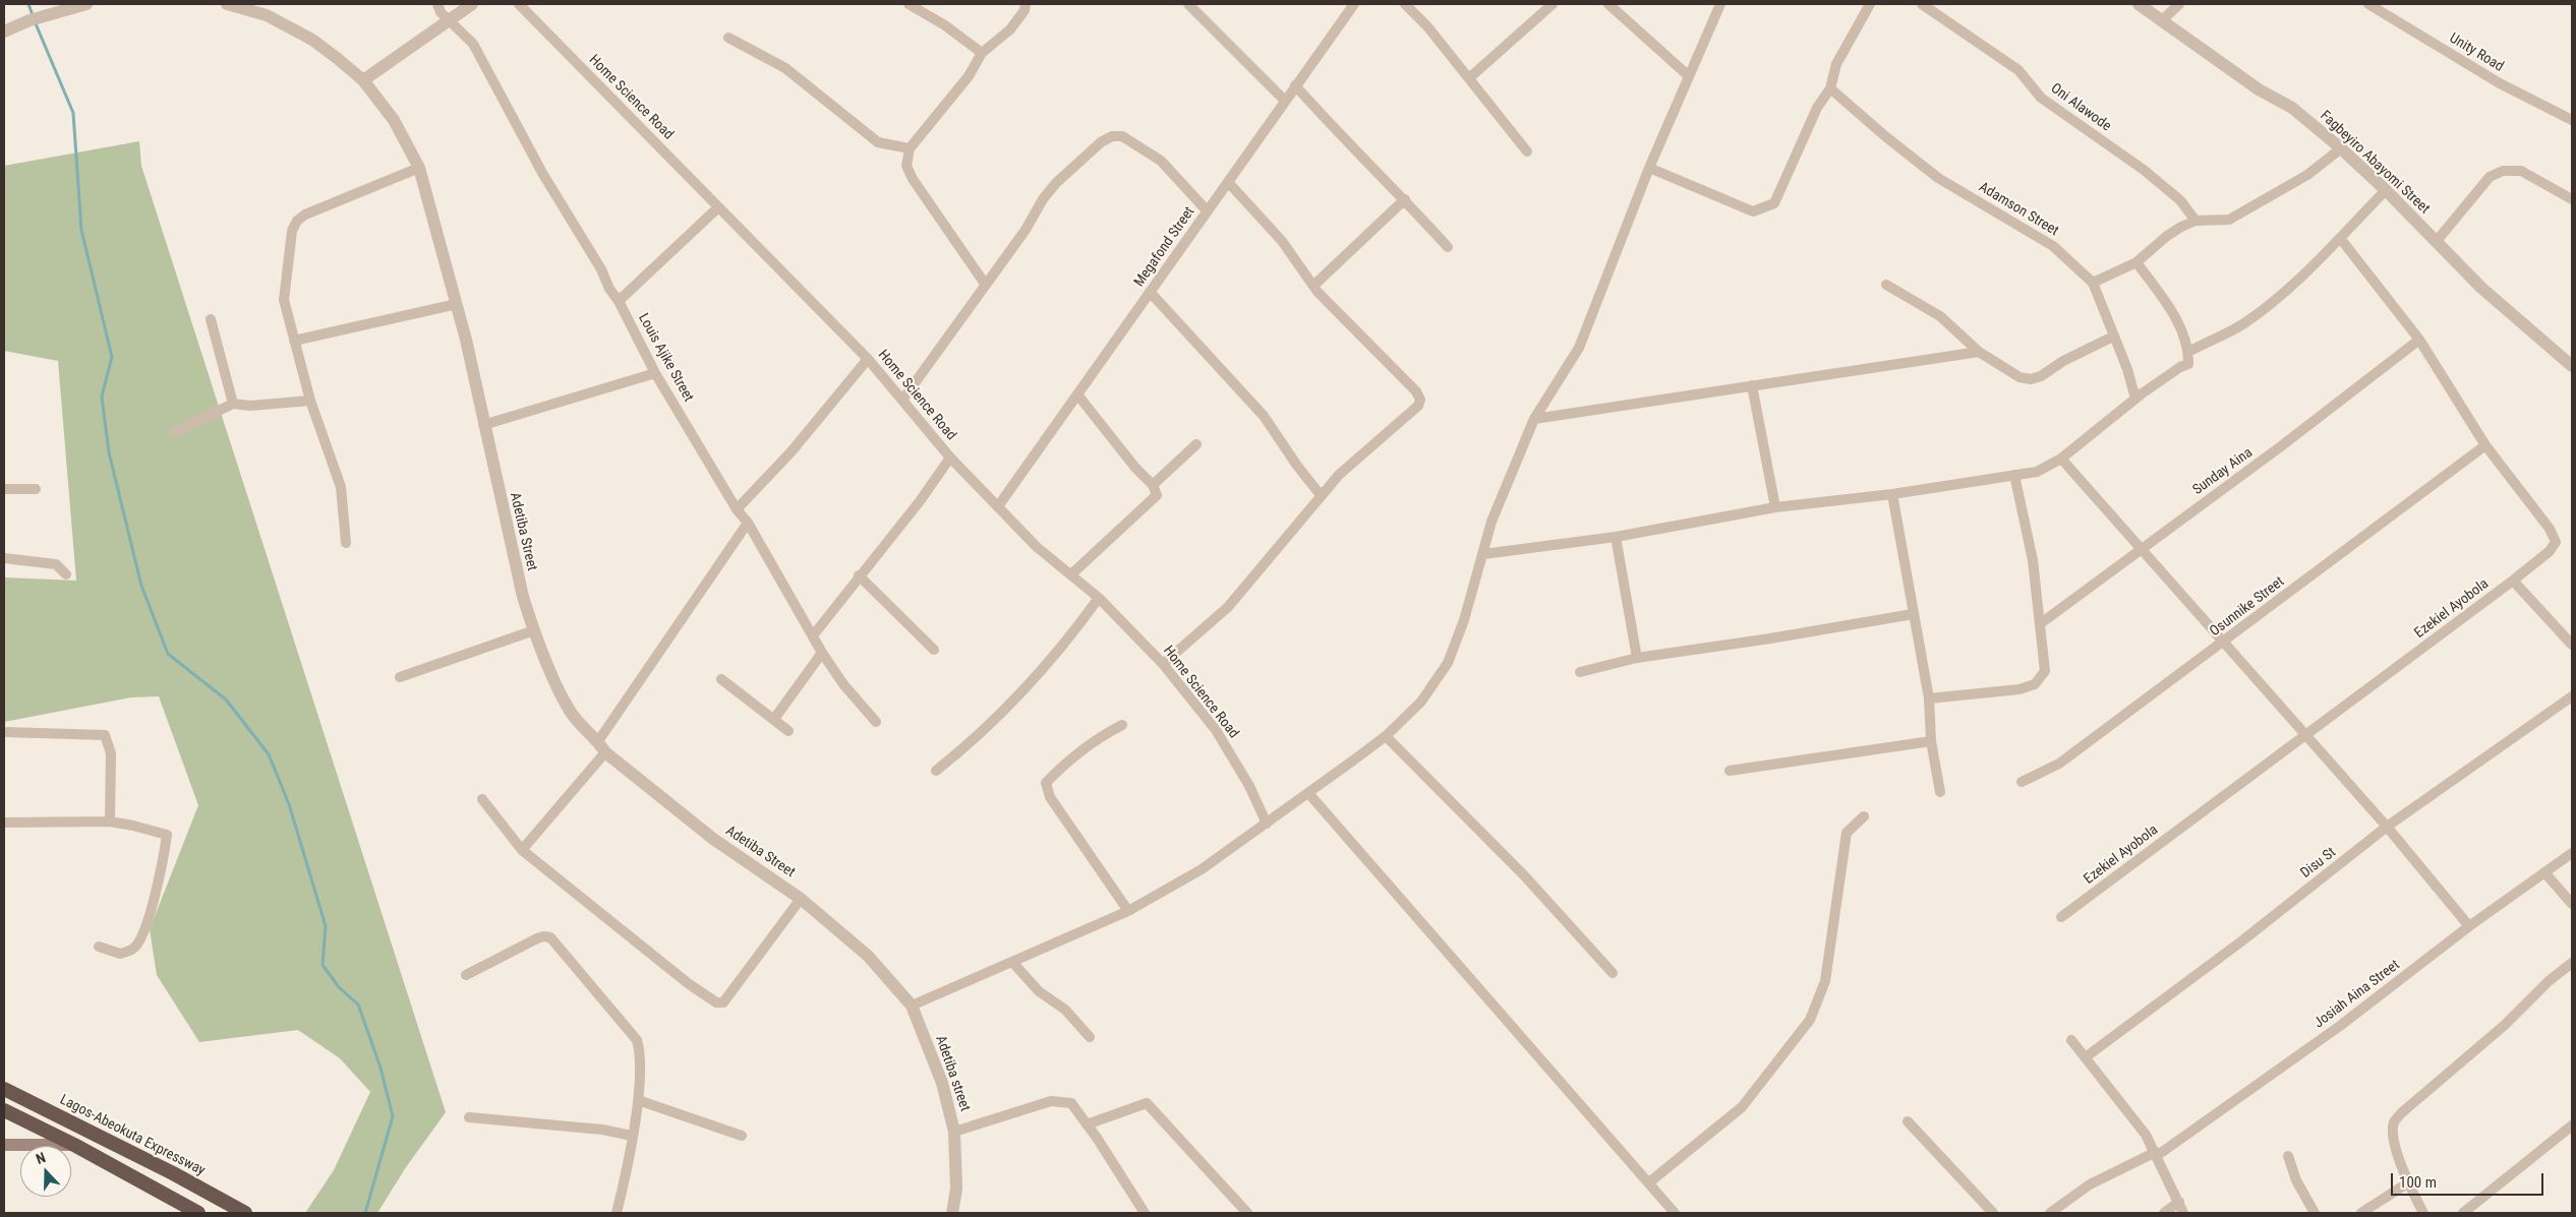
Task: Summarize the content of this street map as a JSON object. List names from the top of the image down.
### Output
{
  "streets": {
    "highway": ["Lagos-Abeokuta Expressway"],
    "street": [
      "Unity Road",
      "Home Science Road",
      "Oni Alawode",
      "Fagbeyiro Abayomi Street",
      "Adamson Street",
      "Megafond Street",
      "Louis Ajike Street",
      "Sunday Aina",
      "Adetiba Street",
      "Osunnike Street",
      "Ezekiel Ayobola",
      "Disu St",
      "Josiah Aina Street",
      "Adetiba street"
    ]
  },
  "crossings": [
    ["Home Science Road", "Megafond Street"],
    ["Sunday Aina", "Ezekiel Ayobola"],
    ["Adetiba Street", "Adetiba street"],
    ["Osunnike Street", "Ezekiel Ayobola"]
  ],
  "scale_bar": "100 m",
  "north": "top"
}
